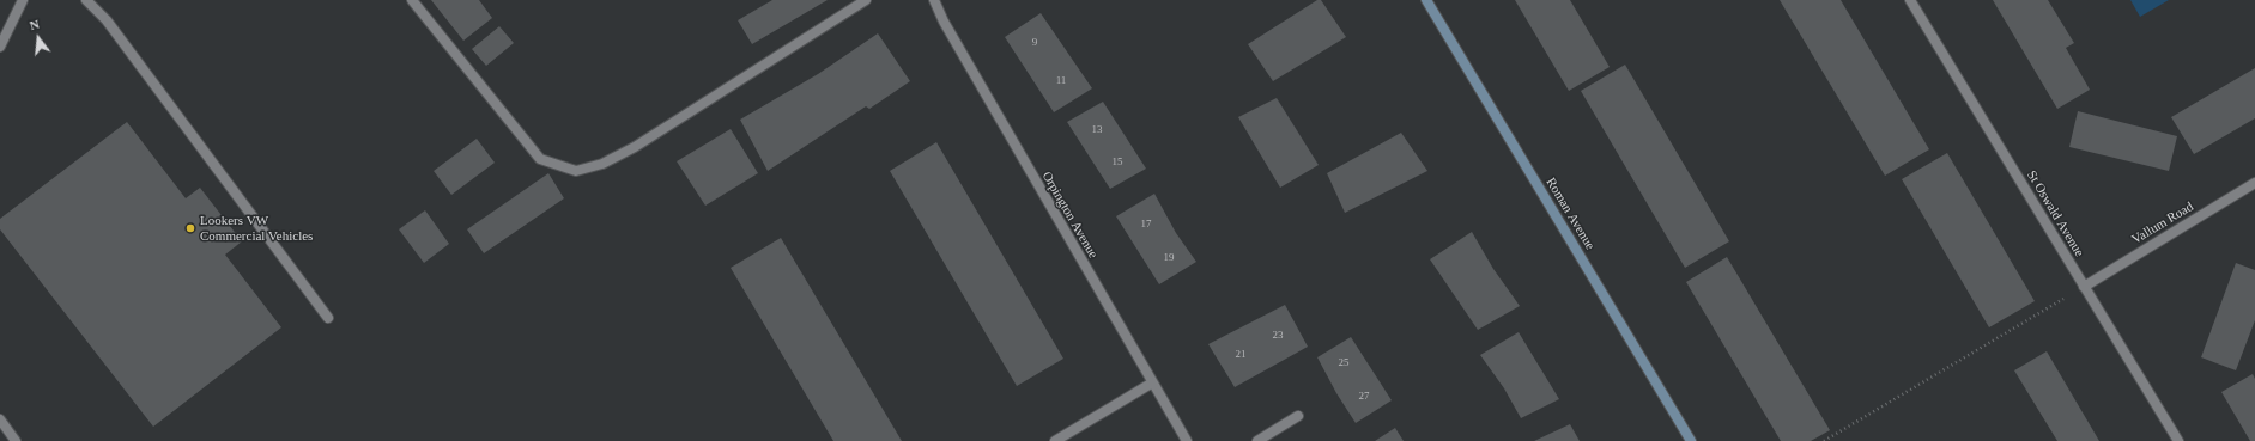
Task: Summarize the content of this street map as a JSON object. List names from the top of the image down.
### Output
{
  "streets": {
    "street": [
      "Roman Avenue",
      "St Oswald Avenue",
      "Orpington Avenue",
      "Vallum Road"
    ]
  },
  "crossings": [
    ["St Oswald Avenue", "Vallum Road"]
  ],
  "places": ["Lookers VW Commercial Vehicles"],
  "house_numbers": [
    "9",
    "11",
    "13",
    "15",
    "17",
    "19",
    "23",
    "21",
    "25",
    "27"
  ],
  "north": "top"
}
